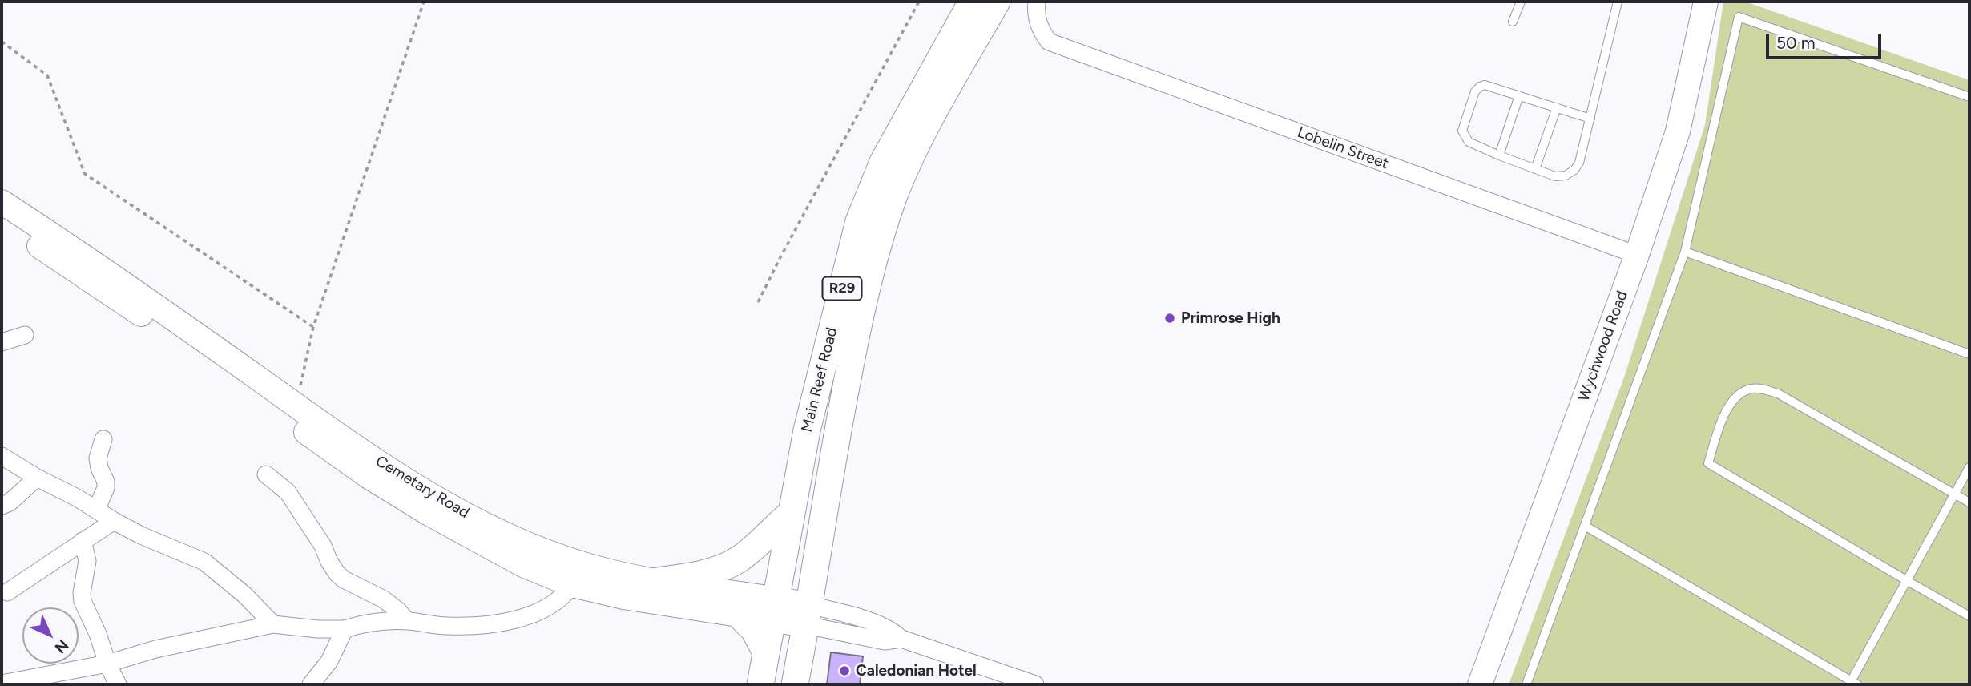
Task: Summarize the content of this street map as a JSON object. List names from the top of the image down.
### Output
{
  "streets": {
    "main road": ["R29", "Main Reef Road"],
    "street": ["Lobelin Street", "Wychwood Road", "Cemetary Road"]
  },
  "crossings": [
    ["Lobelin Street", "Wychwood Road"],
    ["Main Reef Road", "Cemetary Road"]
  ],
  "places": ["Primrose High", "Caledonian Hotel"],
  "scale_bar": "50 m",
  "north": "bottom right"
}
